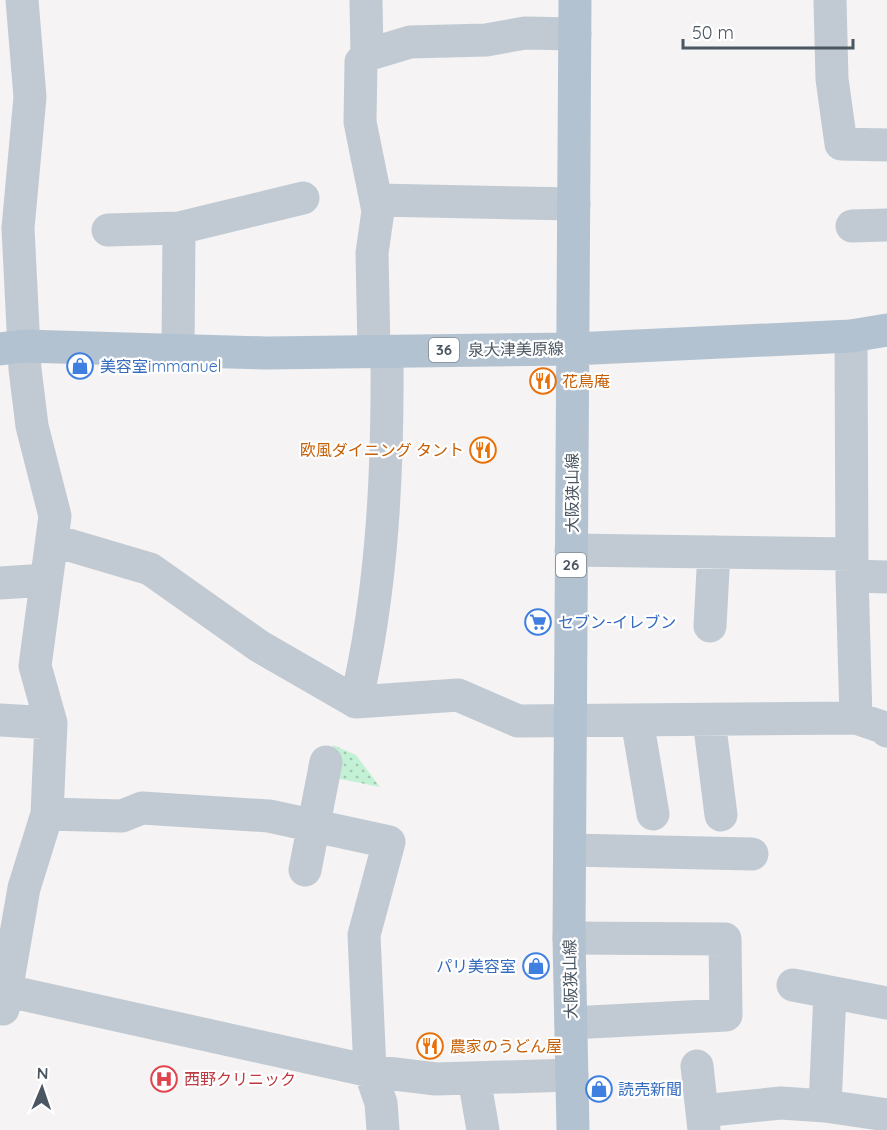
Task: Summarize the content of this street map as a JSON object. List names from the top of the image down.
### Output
{
  "streets": {
    "main road": [
      "泉大津美原線",
      "36",
      "大阪狭山線",
      "26"
    ]
  },
  "crossings": [
    ["泉大津美原線", "大阪狭山線"]
  ],
  "places": {
    "shop": ["美容室immanuel", "パリ美容室", "読売新聞"],
    "restaurant": ["花鳥庵", "欧風ダイニング タント", "農家のうどん屋"],
    "supermarket": ["セブン-イレブン"],
    "hospital": ["西野クリニック"]
  },
  "scale_bar": "50 m",
  "north": "top"
}
